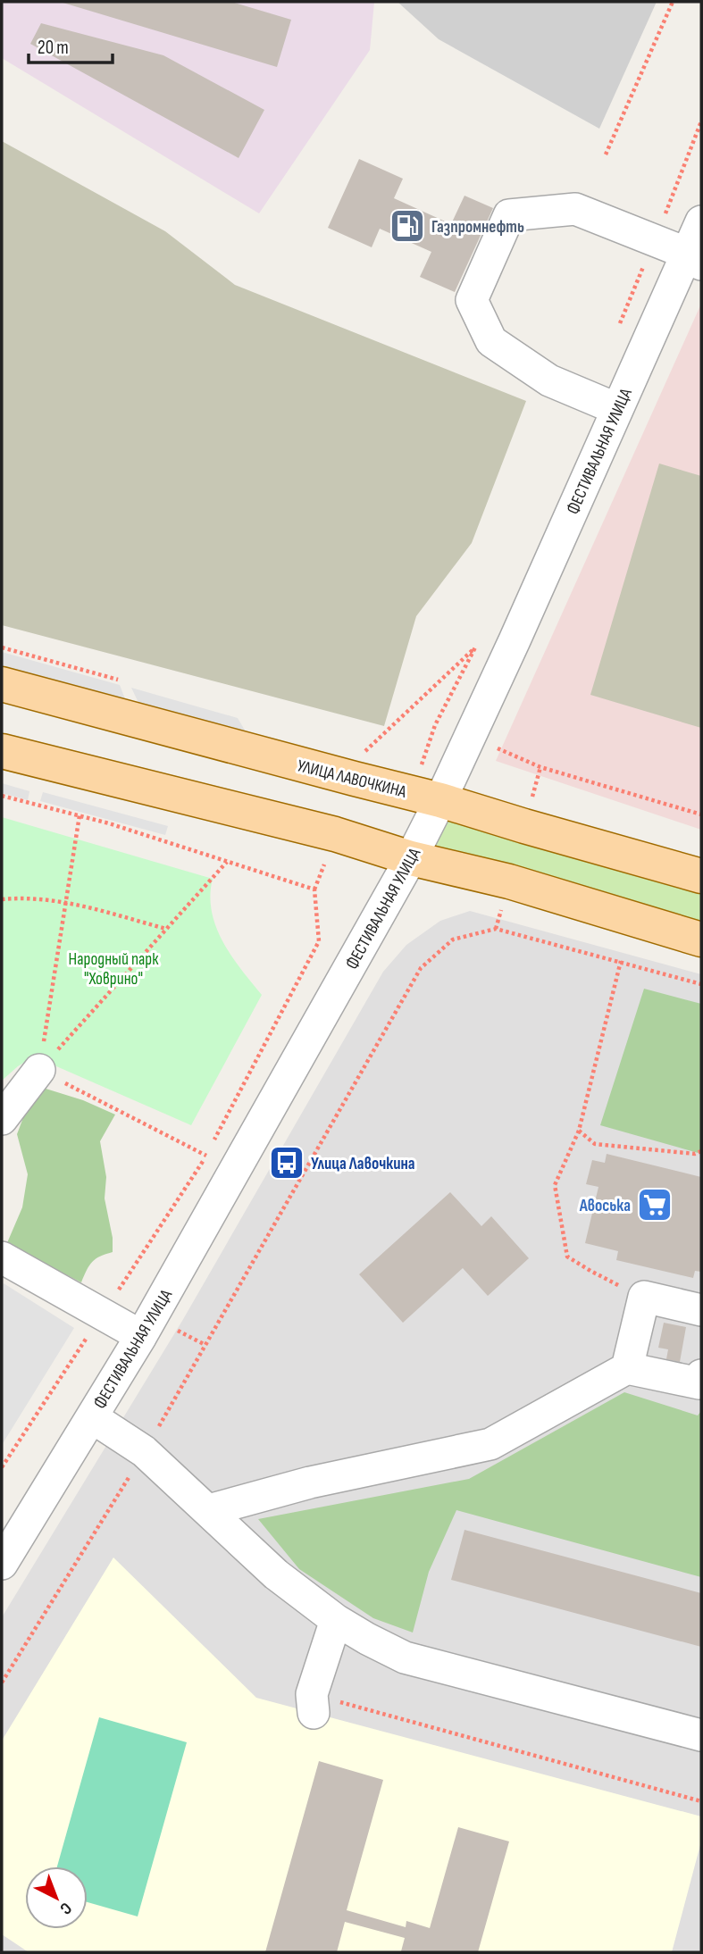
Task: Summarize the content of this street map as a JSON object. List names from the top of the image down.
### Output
{
  "streets": {
    "main road": ["УЛИЦА ЛАВОЧКИНА"],
    "street": ["ФЕСТИВАЛЬНАЯ УЛИЦА"]
  },
  "crossings": [
    ["ФЕСТИВАЛЬНАЯ УЛИЦА", "УЛИЦА ЛАВОЧКИНА"]
  ],
  "parks": ["Народный парк \"Ховрино\""],
  "places": {
    "fuel station": ["Газпромнефть"],
    "bus stop": ["Улица Лавочкина"],
    "supermarket": ["Авоська"]
  },
  "scale_bar": "20 m",
  "north": "bottom right"
}
